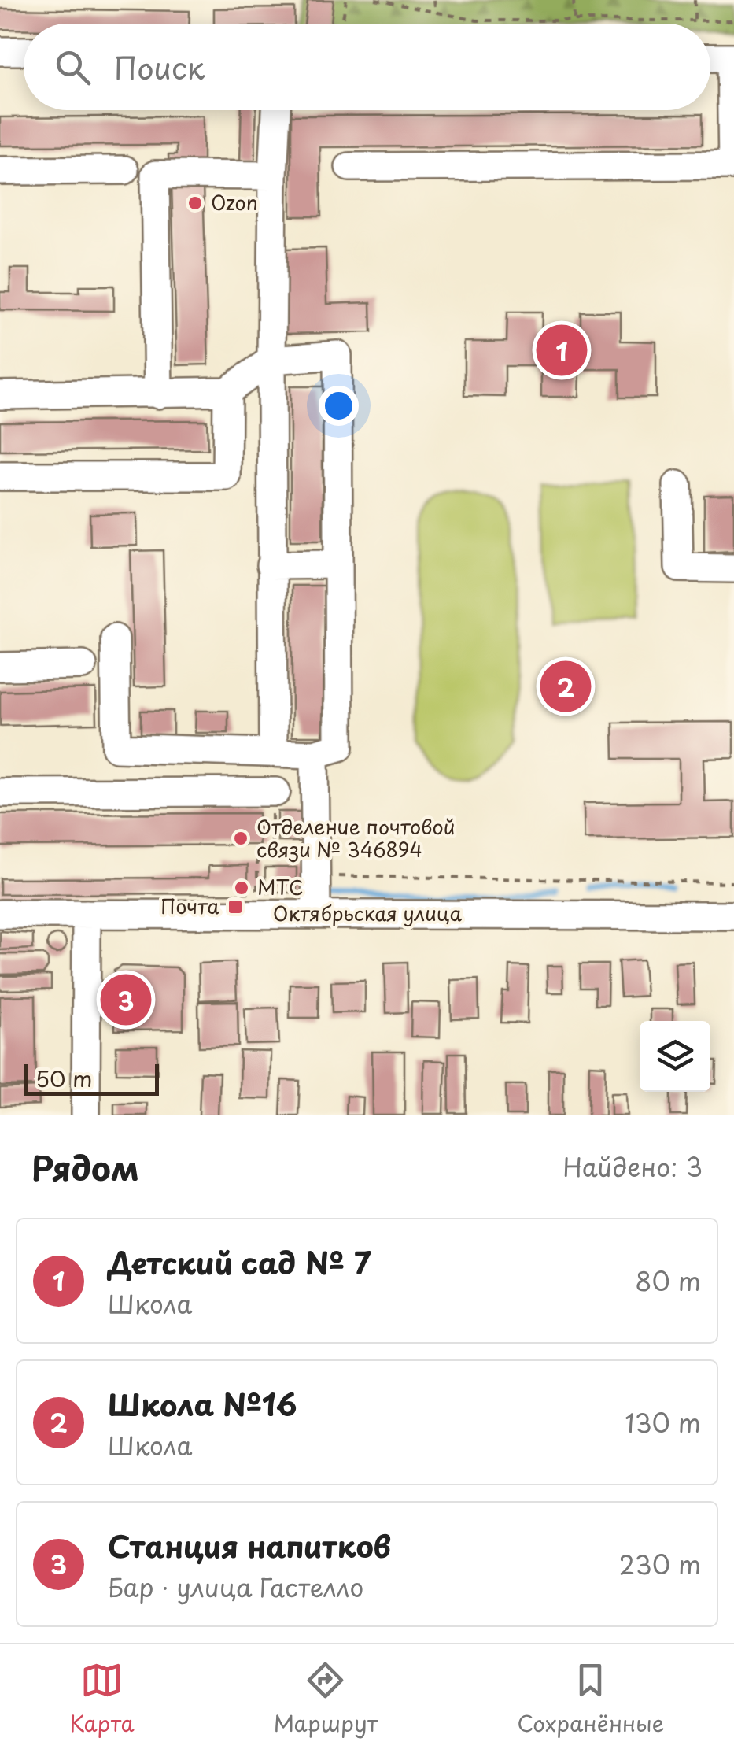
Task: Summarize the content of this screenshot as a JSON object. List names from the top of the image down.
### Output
{
  "streets": {
    "street": ["Октябрьская улица"]
  },
  "places": {
    "other": ["Ozon", "Отделение почтовой связи № 346894", "МТС"],
    "transit": ["Почта"]
  },
  "scale_bar": "50 m",
  "page": {
    "search": "Поиск",
    "pins": ["1", "2", "3"],
    "scale": "50 m",
    "heading": ["Рядом", "Найдено: 3"],
    "list": [
      {
        "mark": "1",
        "name": "Детский сад № 7",
        "note": "Школа",
        "value": "80 m"
      },
      {
        "mark": "2",
        "name": "Школа №16",
        "note": "Школа",
        "value": "130 m"
      },
      {
        "mark": "3",
        "name": "Станция напитков",
        "note": "Бар · улица Гастелло",
        "value": "230 m"
      }
    ],
    "nav": ["Карта", "Маршрут", "Сохранённые"]
  }
}
